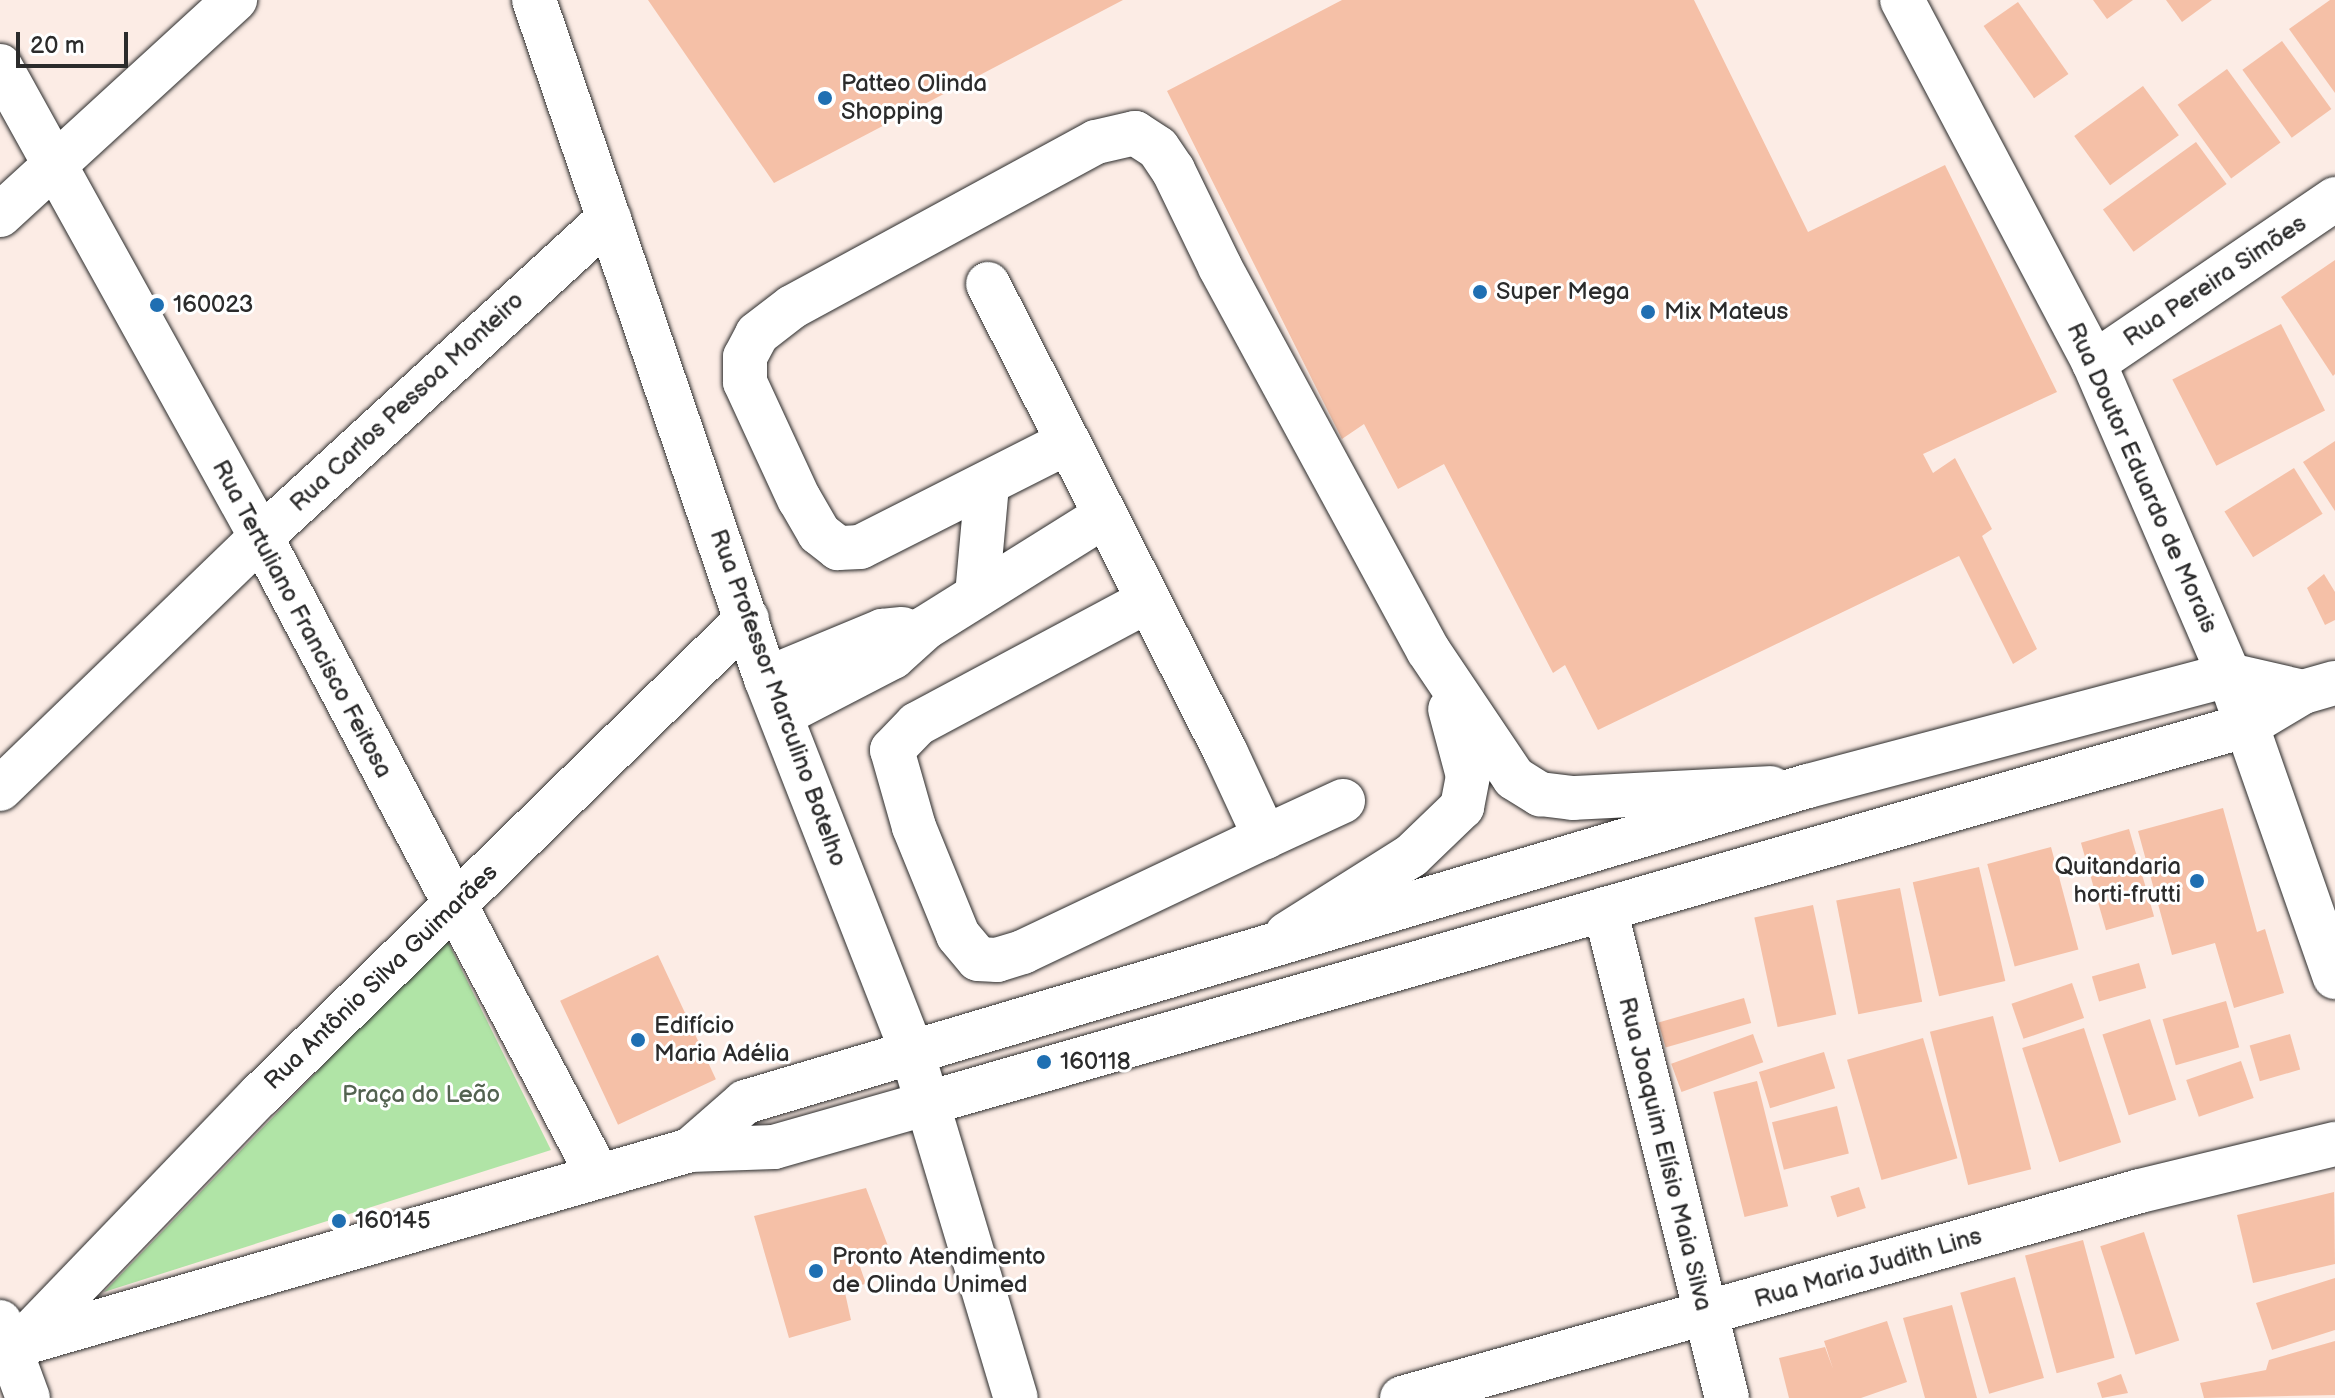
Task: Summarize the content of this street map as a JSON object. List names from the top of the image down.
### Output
{
  "streets": {
    "street": [
      "Rua Pereira Simões",
      "Rua Carlos Pessoa Monteiro",
      "Rua Doutor Eduardo de Morais",
      "Rua Tertuliano Francisco Feitosa",
      "Rua Professor Marculino Botelho",
      "Rua Antônio Silva Guimarães",
      "Rua Joaquim Elísio Maia Silva",
      "Rua Maria Judith Lins"
    ]
  },
  "crossings": [
    ["Rua Pereira Simões", "Rua Doutor Eduardo de Morais"],
    ["Rua Carlos Pessoa Monteiro", "Rua Tertuliano Francisco Feitosa"],
    ["Rua Carlos Pessoa Monteiro", "Rua Professor Marculino Botelho"],
    ["Rua Tertuliano Francisco Feitosa", "Rua Antônio Silva Guimarães"],
    ["Rua Professor Marculino Botelho", "Rua Antônio Silva Guimarães"],
    ["Rua Joaquim Elísio Maia Silva", "Rua Maria Judith Lins"]
  ],
  "parks": ["Praça do Leão"],
  "places": [
    "Patteo Olinda Shopping",
    "Super Mega",
    "160023",
    "Mix Mateus",
    "Quitandaria horti-frutti",
    "Edifício Maria Adélia",
    "160118",
    "160145",
    "Pronto Atendimento de Olinda Unimed"
  ],
  "scale_bar": "20 m"
}
